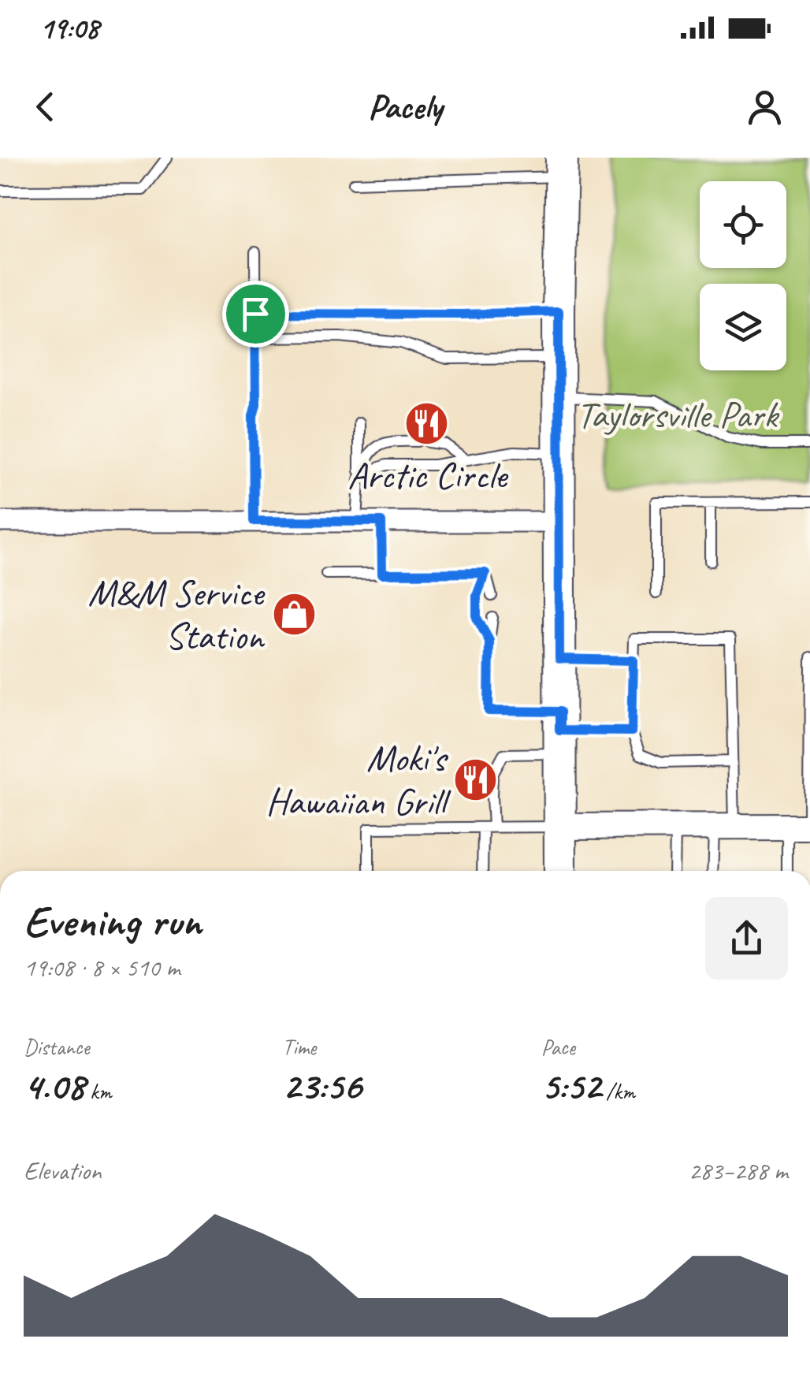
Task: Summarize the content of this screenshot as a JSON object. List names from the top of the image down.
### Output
{
  "parks": ["Taylorsville Park"],
  "places": {
    "restaurant": ["Arctic Circle", "Moki's Hawaiian Grill"],
    "shop": ["M&M Service Station"]
  },
  "page": {
    "status": "19:08",
    "header": "Pacely",
    "heading": ["Evening run", "19:08 · 8 × 510 m"],
    "stats": [
      ["Distance", "4.08 km"],
      ["Time", "23:56"],
      ["Pace", "5:52 /km"]
    ],
    "chart": ["Elevation", "283–288 m"]
  }
}
